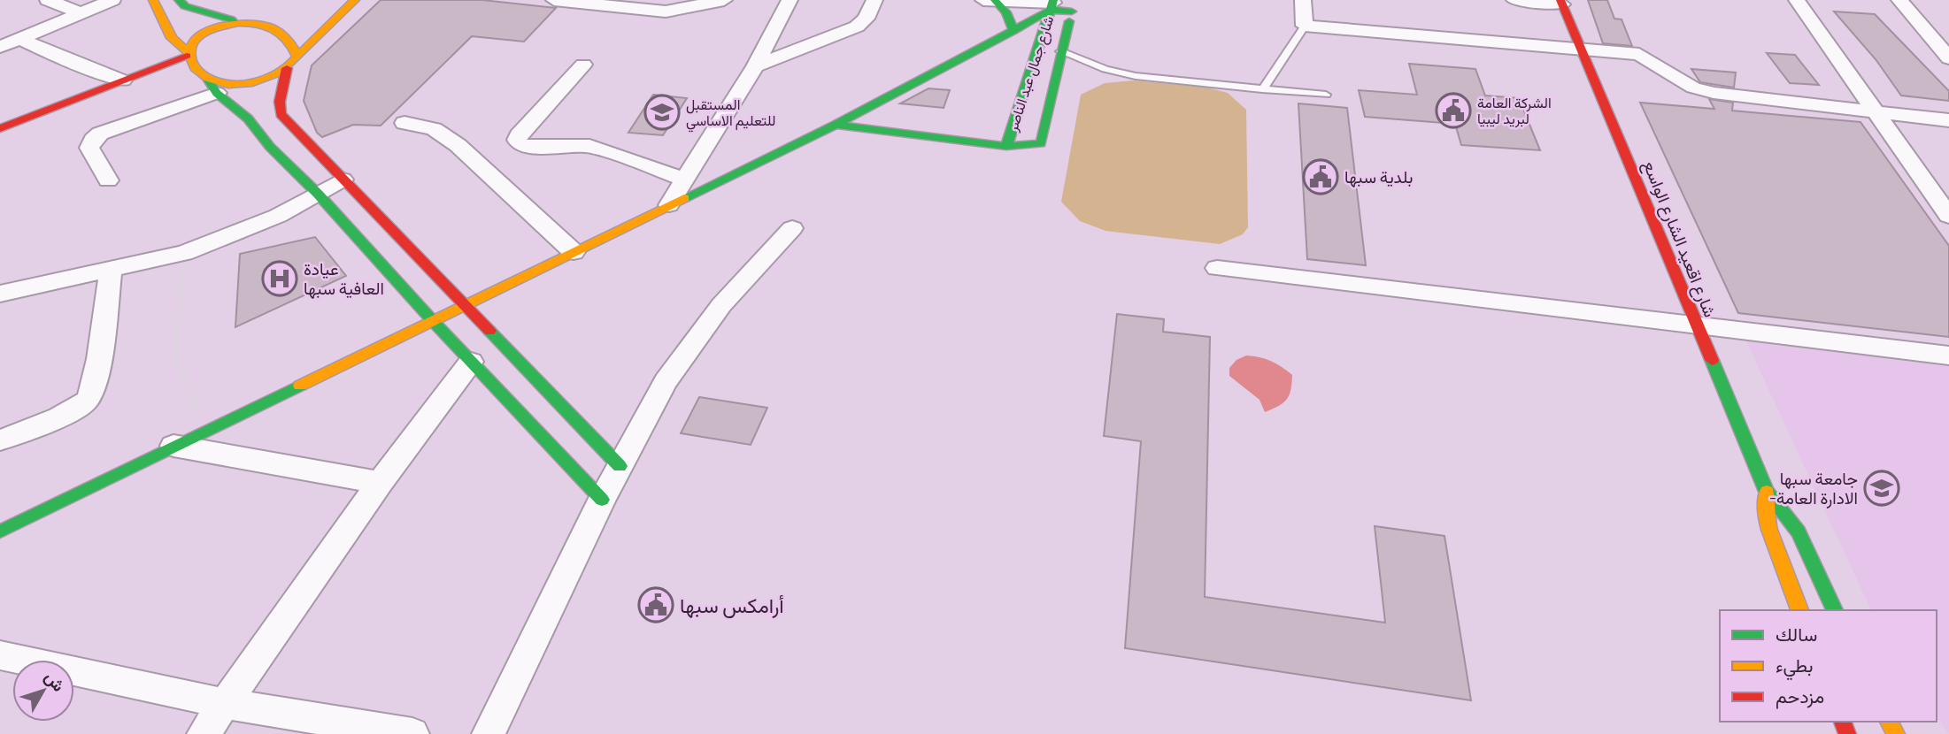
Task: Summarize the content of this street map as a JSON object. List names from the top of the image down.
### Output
{
  "streets": {
    "main road": ["شارع جمال عبد الناصر", "شارع اقعيد الشارع الواسع"]
  },
  "places": {
    "public building": ["الشركة العامة لبريد ليبيا", "بلدية سبها", "أرامكس سبها"],
    "school or university": ["المستقبل للتعليم الاساسي", "جامعة سبها -الادارة العامة"],
    "hospital": ["عيادة العافية سبها"]
  },
  "legend": ["سالك", "بطيء", "مزدحم"],
  "north": "top right"
}
